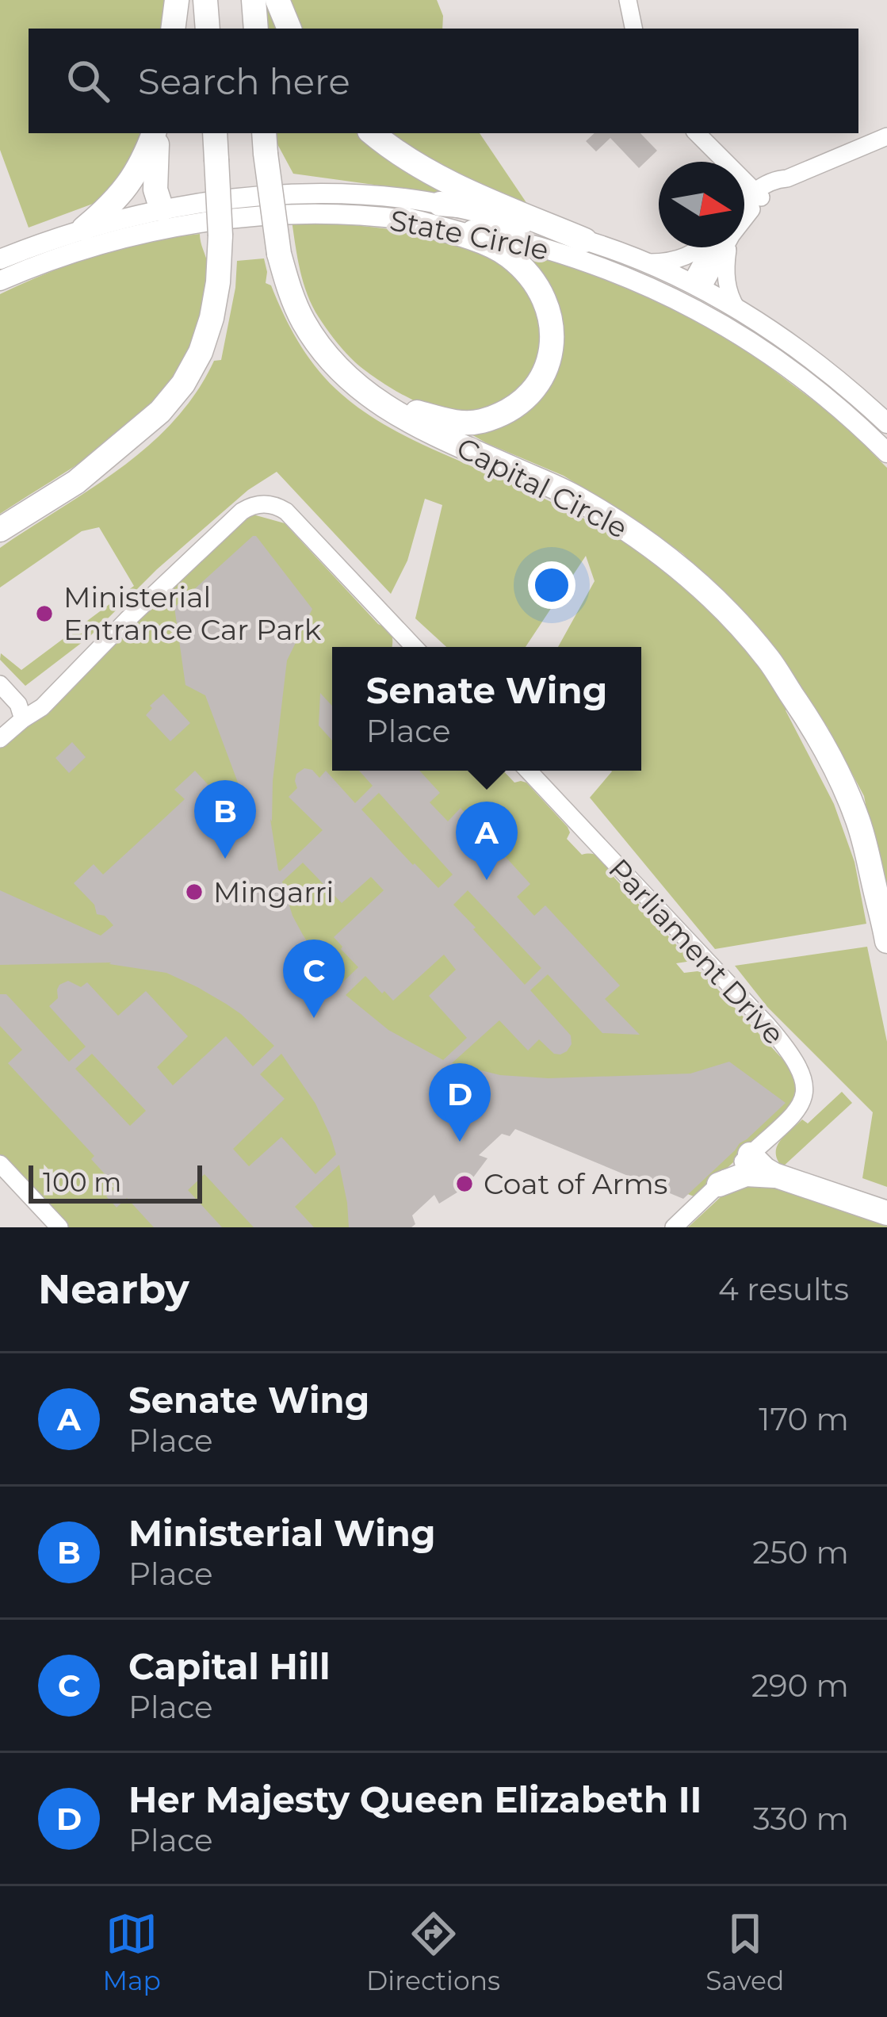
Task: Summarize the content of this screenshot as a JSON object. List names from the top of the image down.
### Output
{
  "streets": {
    "highway": ["Capital Circle"],
    "main road": ["State Circle"],
    "street": ["Parliament Drive"]
  },
  "places": ["Ministerial Entrance Car Park", "Mingarri", "Coat of Arms"],
  "scale_bar": "100 m",
  "north": "right",
  "page": {
    "search": "Search here",
    "popup": ["Senate Wing", "Place"],
    "pins": [
      "B",
      "A",
      "C",
      "D"
    ],
    "scale": "100 m",
    "heading": ["Nearby", "4 results"],
    "list": [
      {
        "mark": "A",
        "name": "Senate Wing",
        "note": "Place",
        "value": "170 m"
      },
      {
        "mark": "B",
        "name": "Ministerial Wing",
        "note": "Place",
        "value": "250 m"
      },
      {
        "mark": "C",
        "name": "Capital Hill",
        "note": "Place",
        "value": "290 m"
      },
      {
        "mark": "D",
        "name": "Her Majesty Queen Elizabeth II",
        "note": "Place",
        "value": "330 m"
      }
    ],
    "nav": ["Map", "Directions", "Saved"]
  }
}
